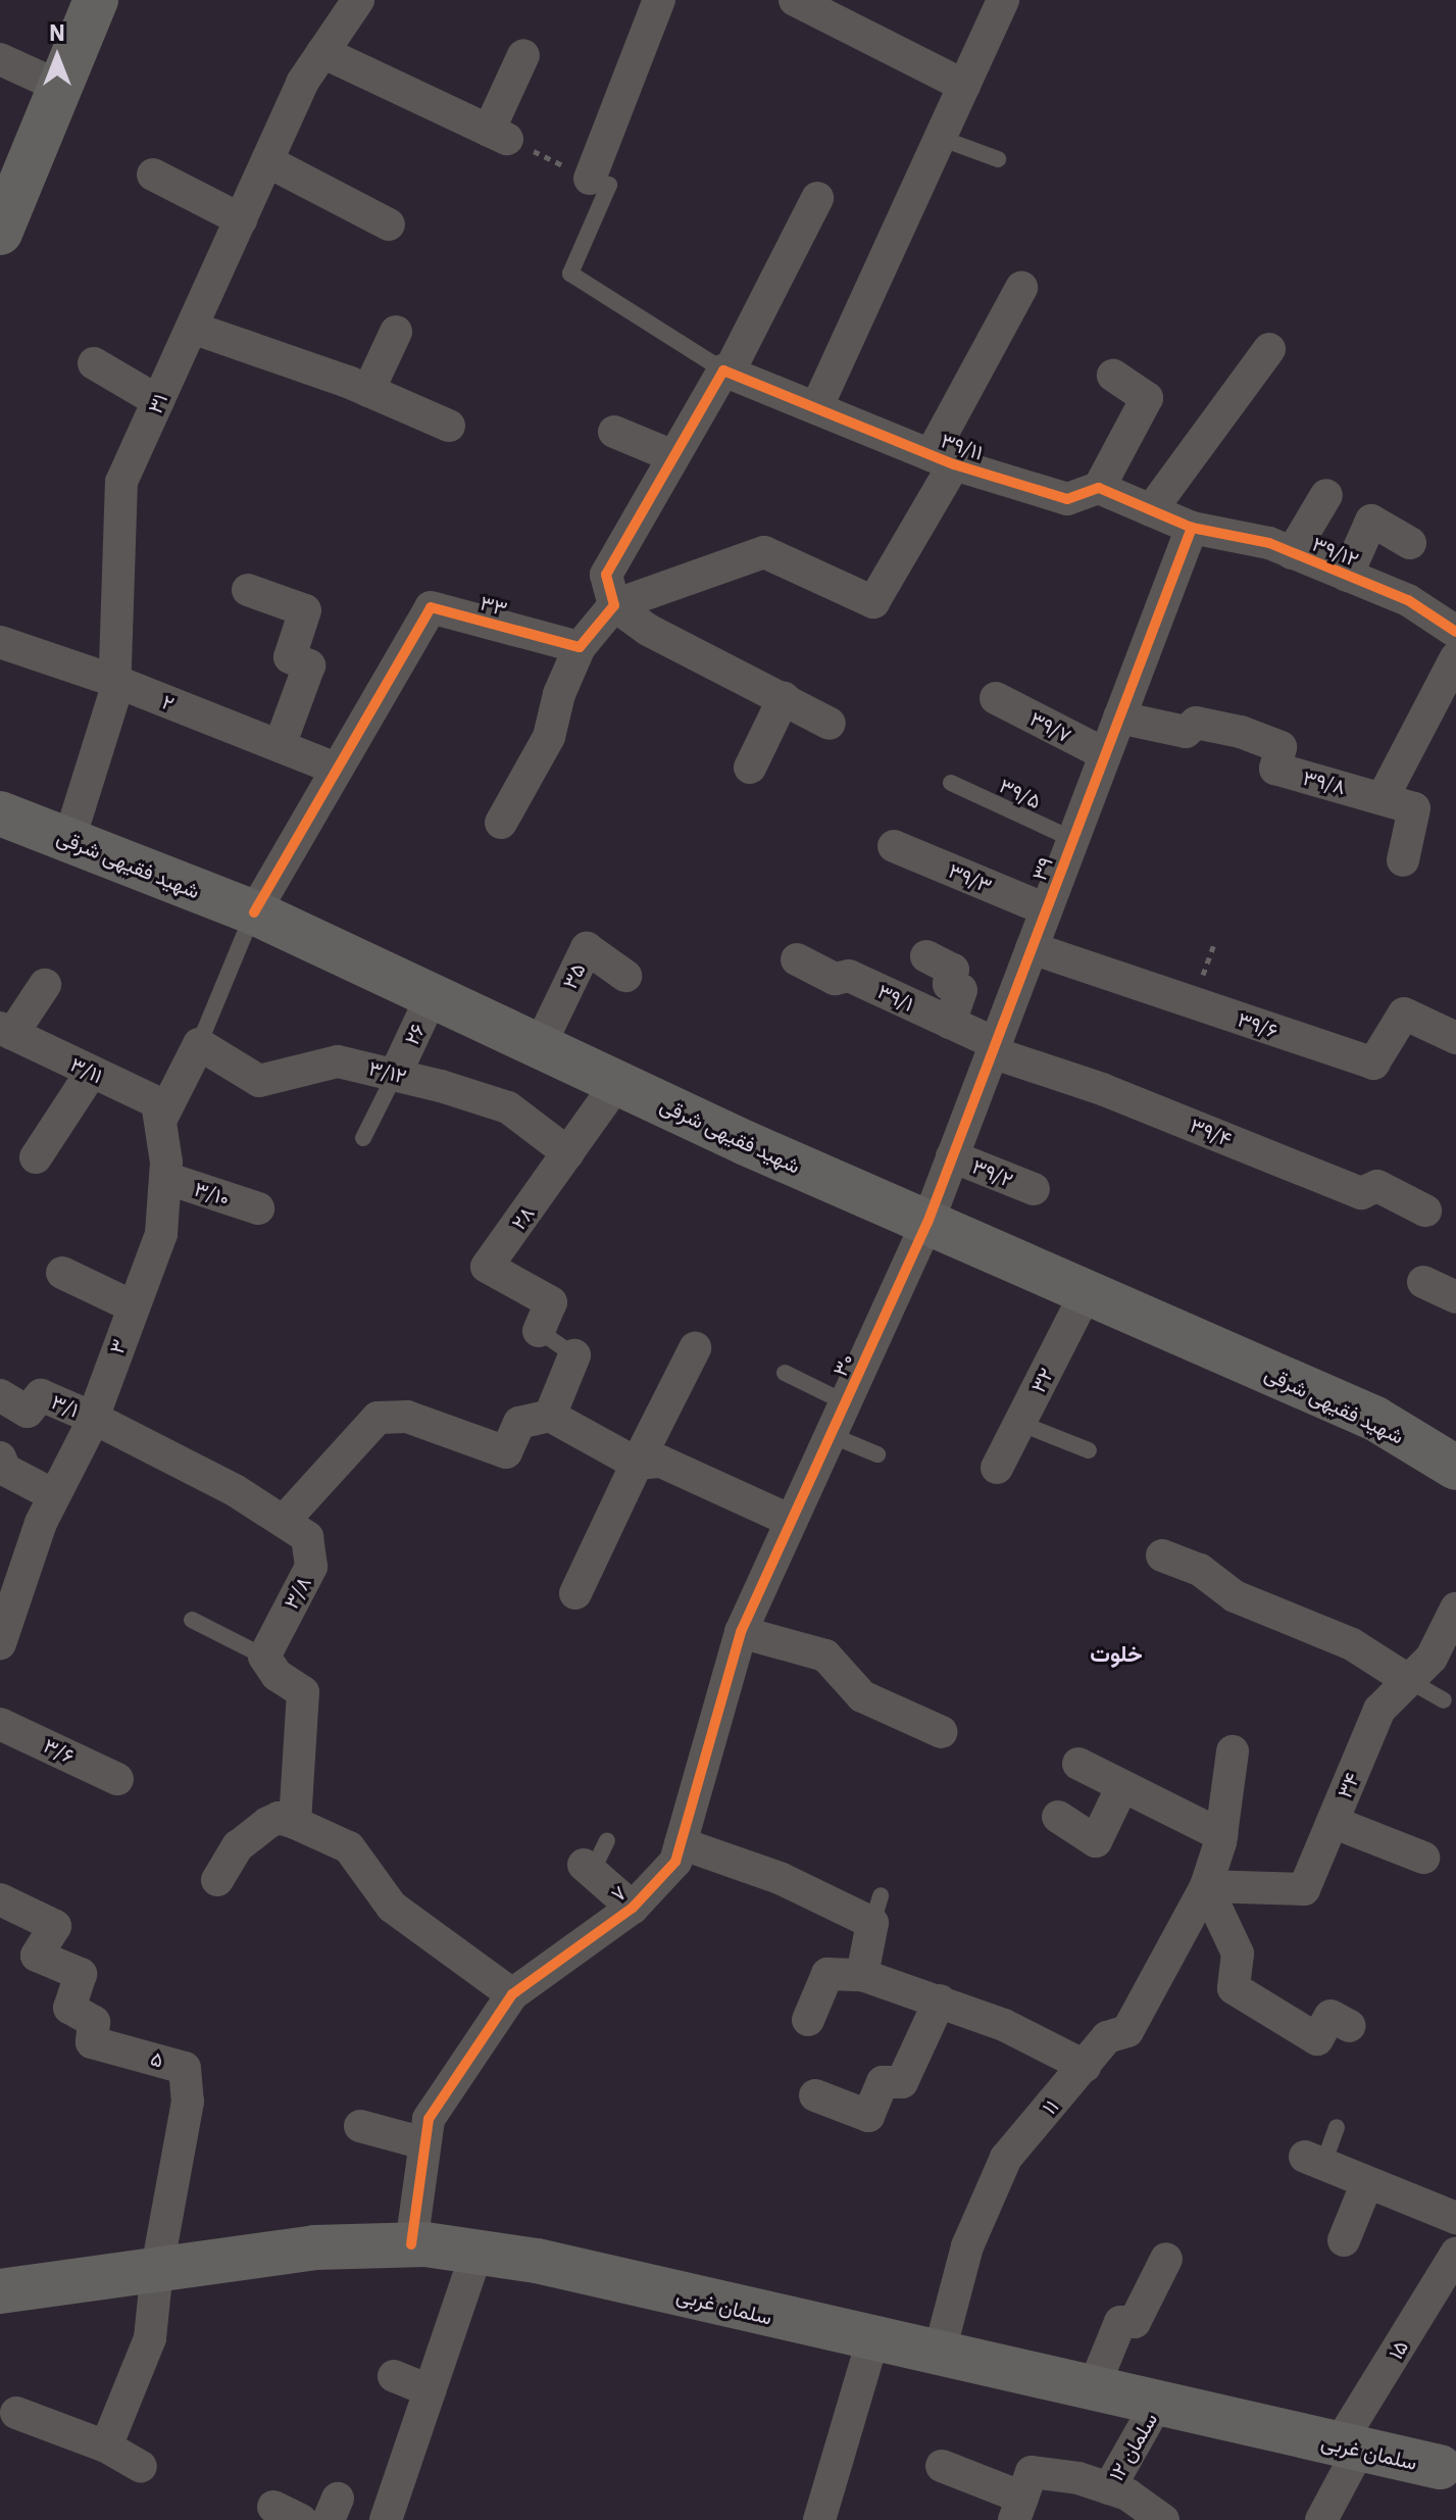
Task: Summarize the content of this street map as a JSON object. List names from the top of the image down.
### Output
{
  "streets": {
    "street": [
      "۳۱",
      "۳۹/۱۱",
      "۳۹/۱۲",
      "۳۳",
      "۲",
      "۳۹/۷",
      "۳۹/۸",
      "شهید فقیهی شرقی",
      "۳۹",
      "۳۹/۳",
      "۳۵",
      "۳۹/۱",
      "۳۹/۶",
      "۲۶",
      "۳/۱۱",
      "۳/۱۲",
      "۳۹/۴",
      "۳۹/۲",
      "۳/۱۰",
      "۲۸",
      "۳",
      "۳۰",
      "۳۲",
      "۳/۱",
      "۳/۸",
      "۳/۶",
      "۳۴",
      "۷",
      "۵",
      "۱۱",
      "سلمان غربی",
      "۱۵",
      "سلمان ۱۲"
    ],
    "lane": ["۳۹/۵"]
  },
  "crossings": [
    ["۳۱", "۲"],
    ["۳۱", "شهید فقیهی شرقی"],
    ["۳۹/۱۲", "۳۹"],
    ["۳۳", "۲"],
    ["۳۳", "شهید فقیهی شرقی"],
    ["۳۹/۷", "۳۹"],
    ["۳۹/۸", "۳۹"],
    ["۳۹/۵", "۳۹"],
    ["شهید فقیهی شرقی", "۳۹"],
    ["شهید فقیهی شرقی", "۳۵"],
    ["شهید فقیهی شرقی", "۲۶"],
    ["شهید فقیهی شرقی", "۲۸"],
    ["شهید فقیهی شرقی", "۳۰"],
    ["شهید فقیهی شرقی", "۳۲"],
    ["۳۹", "۳۹/۳"],
    ["۳۹", "۳۹/۱"],
    ["۳۹", "۳۹/۶"],
    ["۳۹", "۳۹/۴"],
    ["۳۹", "۳۹/۲"],
    ["۳۹", "۳۰"],
    ["۳۹/۱", "۳۹/۴"],
    ["۲۶", "۳/۱۲"],
    ["۳/۱۱", "۳"],
    ["۳/۱۲", "۲۸"],
    ["۳/۱۰", "۳"],
    ["۳", "۳/۱"],
    ["۳", "۳/۸"],
    ["۳۰", "۷"],
    ["۳/۱", "۳/۸"],
    ["۳۴", "۱۱"],
    ["۷", "سلمان غربی"],
    ["۵", "سلمان غربی"],
    ["۱۱", "سلمان غربی"],
    ["سلمان غربی", "۱۵"],
    ["سلمان غربی", "سلمان ۱۲"]
  ],
  "districts": ["خلوت"],
  "north": "top"
}
